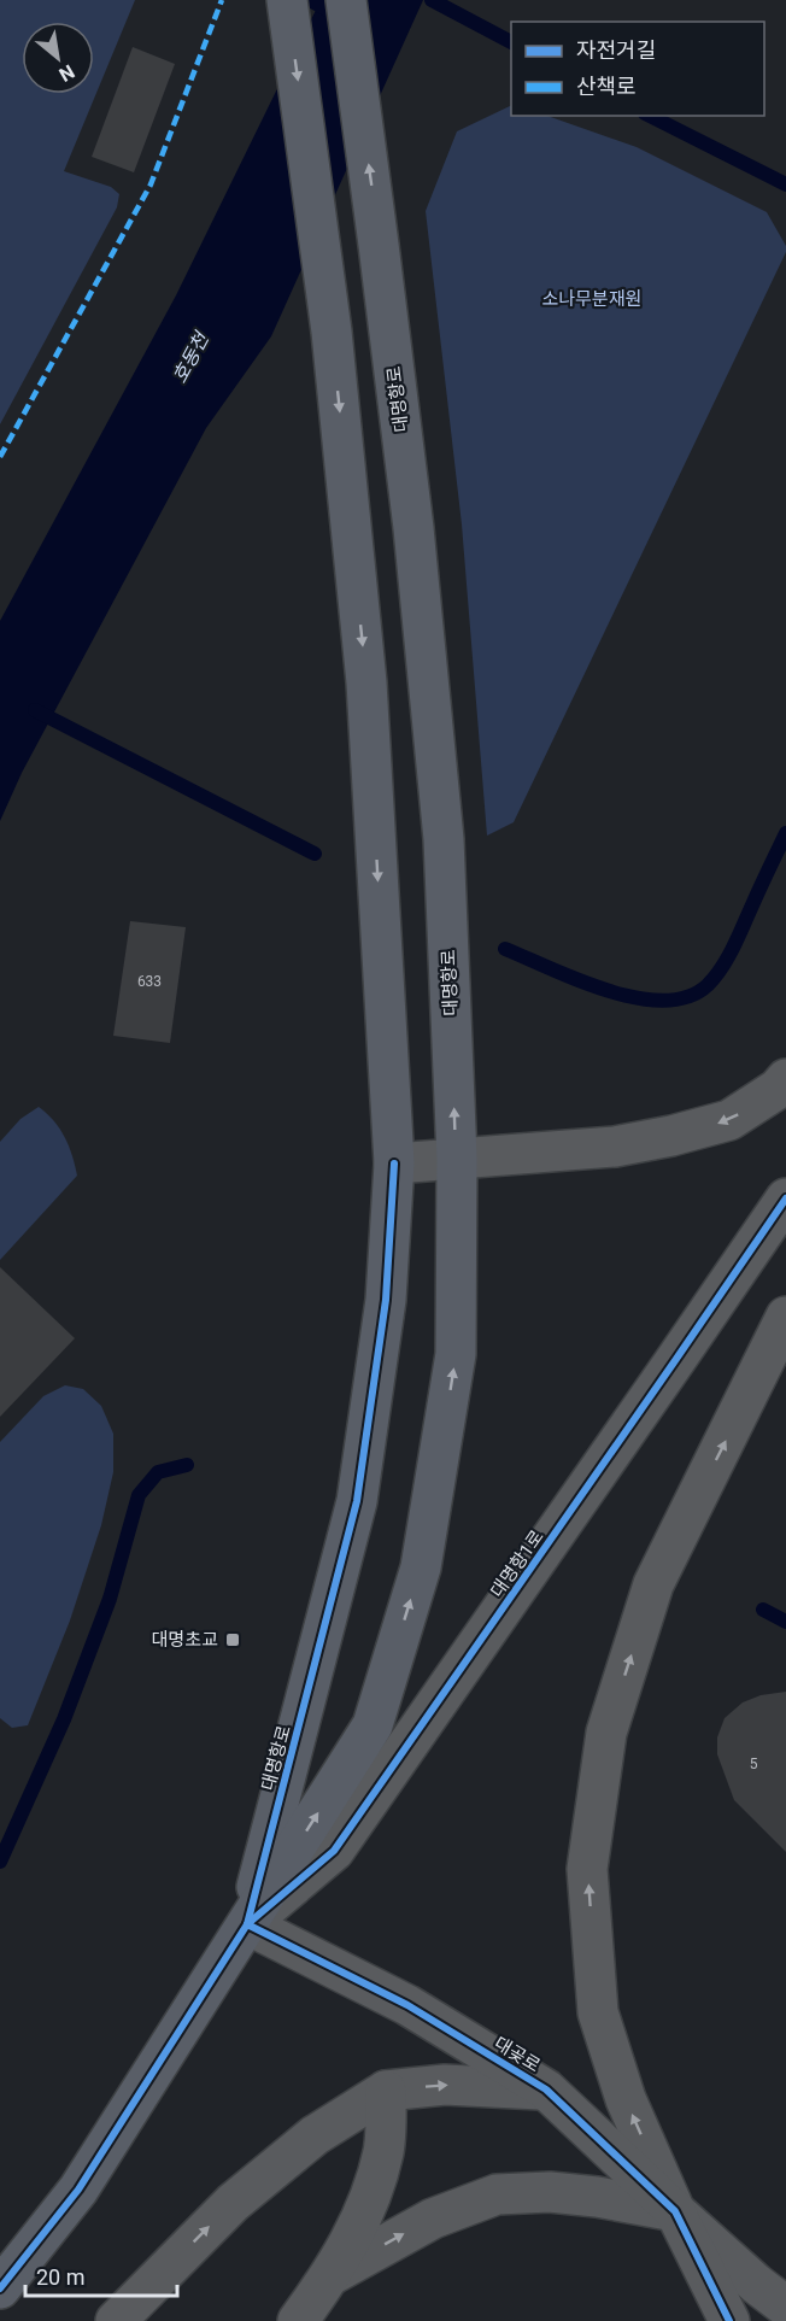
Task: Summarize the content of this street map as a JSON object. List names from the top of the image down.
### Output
{
  "streets": {
    "main road": ["대명항로"],
    "street": ["대명항1로", "대곶로"]
  },
  "crossings": [
    ["대명항로", "대명항1로"],
    ["대명항로", "대곶로"],
    ["대명항1로", "대곶로"]
  ],
  "water": ["호동천"],
  "parks": ["소나무분재원"],
  "places": {
    "transit": ["대명초교"]
  },
  "house_numbers": ["633", "5"],
  "legend": ["자전거길", "산책로"],
  "scale_bar": "20 m",
  "north": "bottom right"
}
